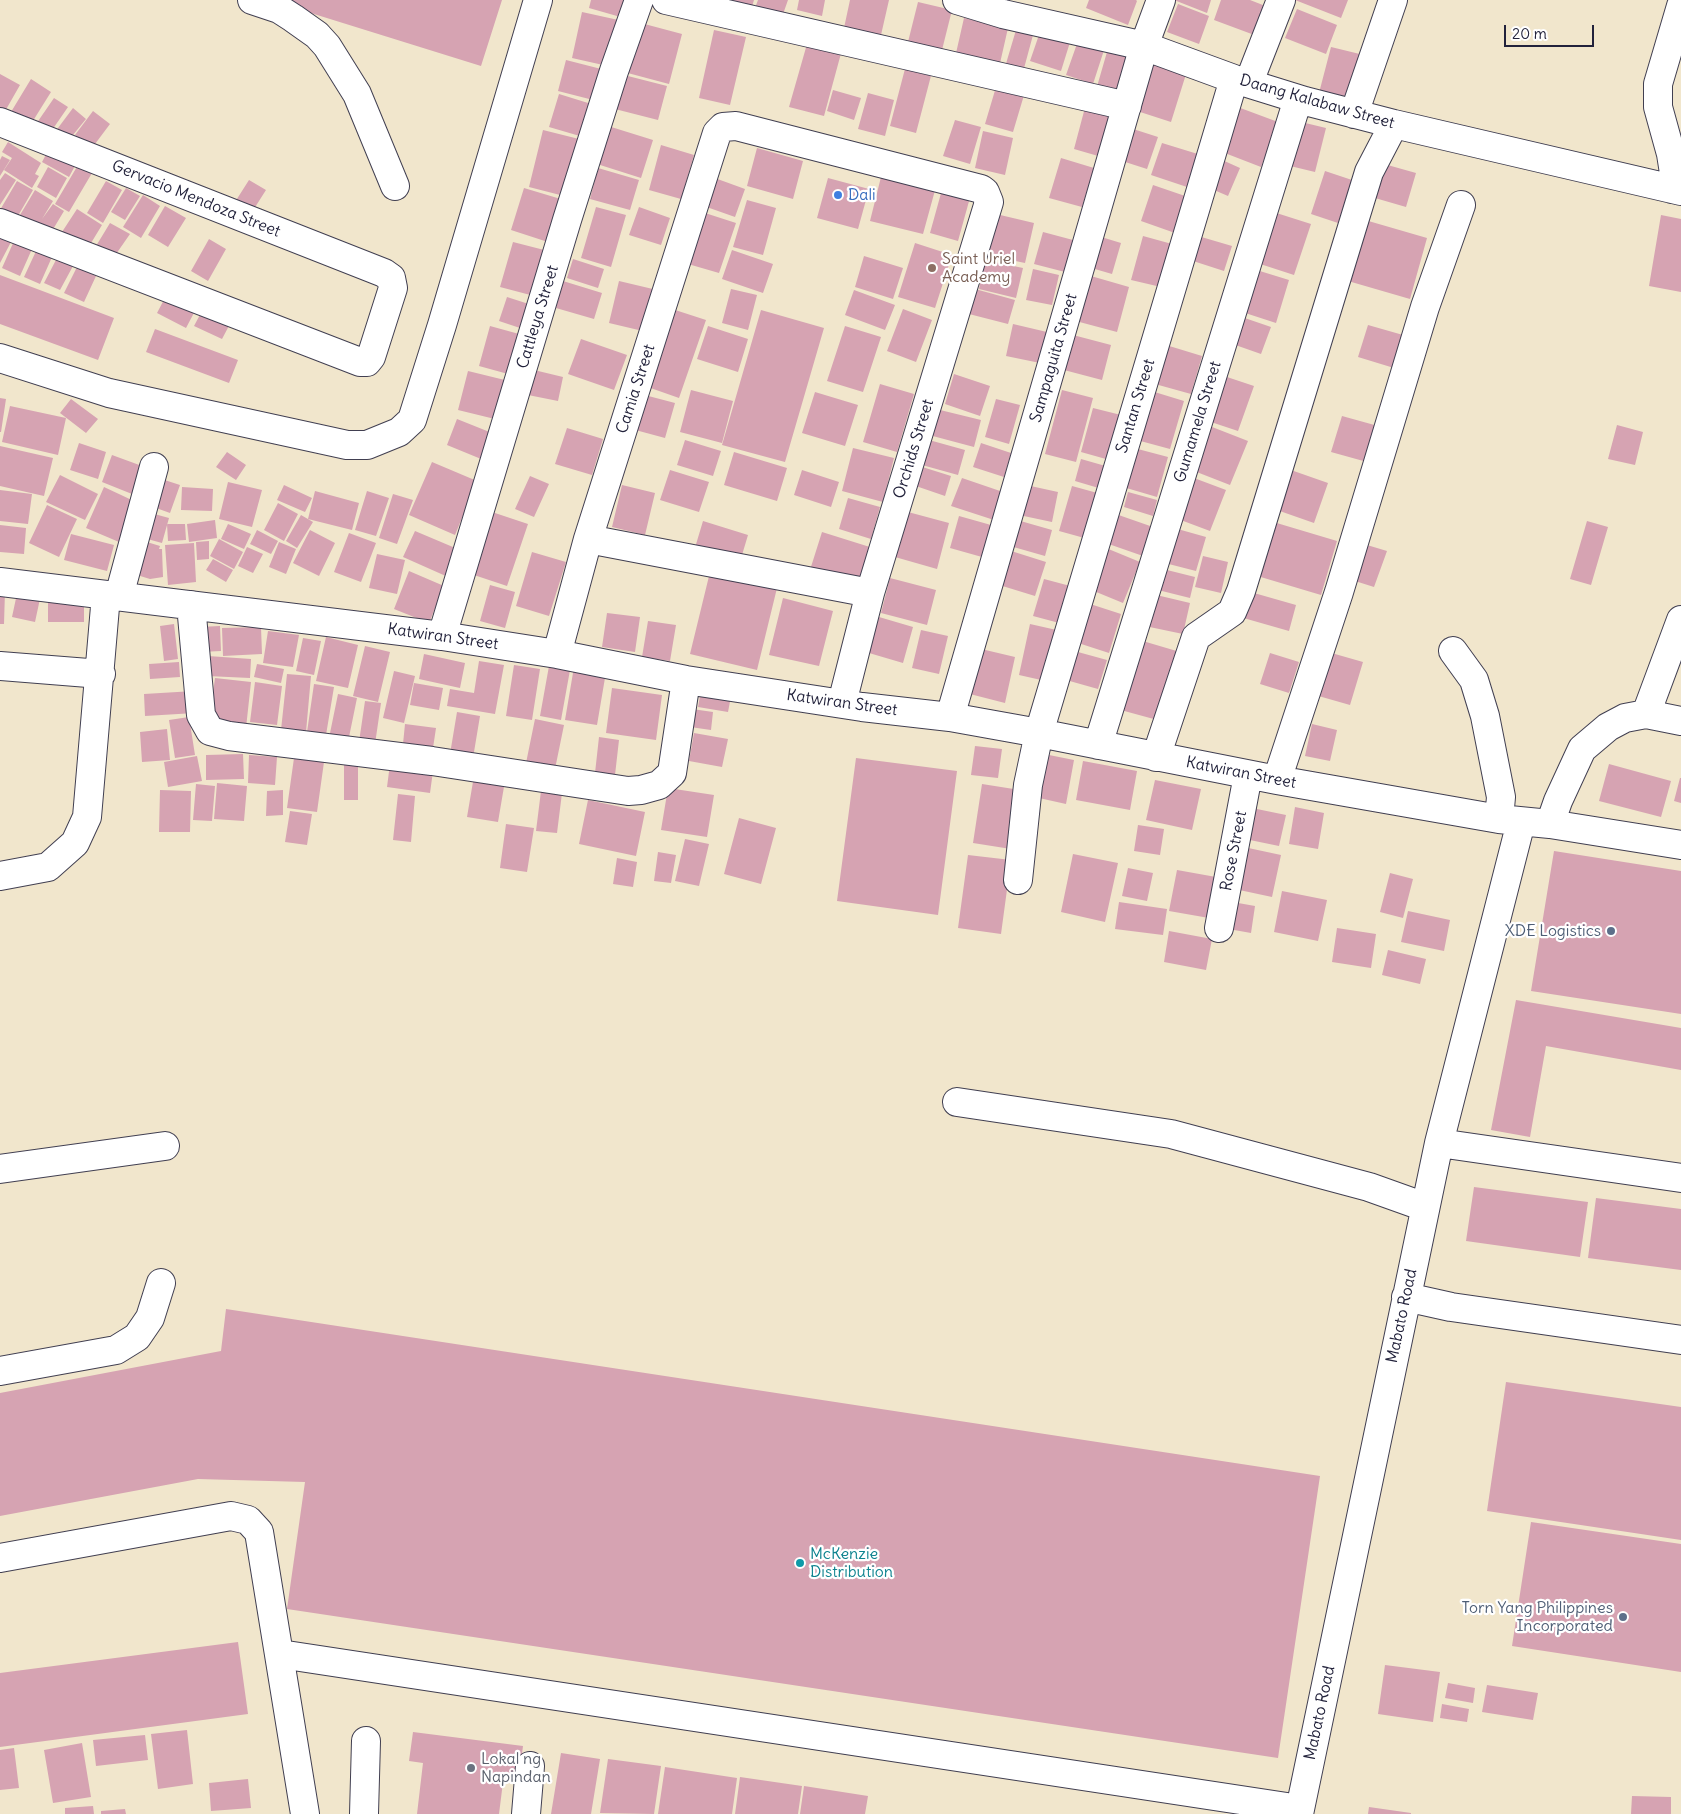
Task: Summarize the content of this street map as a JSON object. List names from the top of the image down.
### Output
{
  "streets": {
    "street": [
      "Daang Kalabaw Street",
      "Gervacio Mendoza Street",
      "Cattleya Street",
      "Sampaguita Street",
      "Camia Street",
      "Santan Street",
      "Gumamela Street",
      "Orchids Street",
      "Katwiran Street",
      "Rose Street",
      "Mabato Road"
    ]
  },
  "crossings": [
    ["Daang Kalabaw Street", "Sampaguita Street"],
    ["Daang Kalabaw Street", "Santan Street"],
    ["Daang Kalabaw Street", "Gumamela Street"],
    ["Cattleya Street", "Katwiran Street"],
    ["Sampaguita Street", "Katwiran Street"],
    ["Camia Street", "Orchids Street"],
    ["Camia Street", "Katwiran Street"],
    ["Santan Street", "Katwiran Street"],
    ["Gumamela Street", "Katwiran Street"],
    ["Orchids Street", "Katwiran Street"],
    ["Katwiran Street", "Rose Street"],
    ["Katwiran Street", "Mabato Road"]
  ],
  "places": [
    "Dali",
    "Saint Uriel Academy",
    "XDE Logistics",
    "McKenzie Distribution",
    "Torn Yang Philippines Incorporated",
    "Lokal ng Napindan"
  ],
  "scale_bar": "20 m"
}
